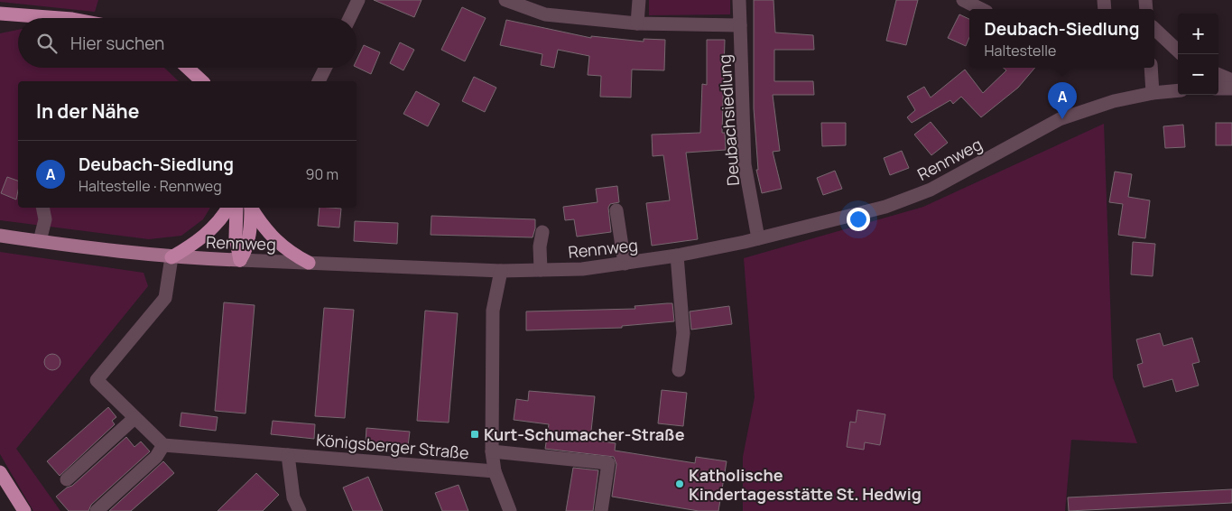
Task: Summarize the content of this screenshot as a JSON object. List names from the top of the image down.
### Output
{
  "streets": {
    "main road": ["Rennweg"],
    "street": ["Deubachsiedlung", "Königsberger Straße"]
  },
  "crossings": [
    ["Deubachsiedlung", "Rennweg"]
  ],
  "places": {
    "transit": ["Kurt-Schumacher-Straße"],
    "other": ["Katholische Kindertagesstätte St. Hedwig"]
  },
  "page": {
    "popup": ["Deubach-Siedlung", "Haltestelle"],
    "map_buttons": ["+", "−"],
    "search": "Hier suchen",
    "heading": "In der Nähe",
    "pins": "A",
    "list": [
      {
        "mark": "A",
        "name": "Deubach-Siedlung",
        "note": "Haltestelle · Rennweg",
        "value": "90 m"
      }
    ]
  }
}
